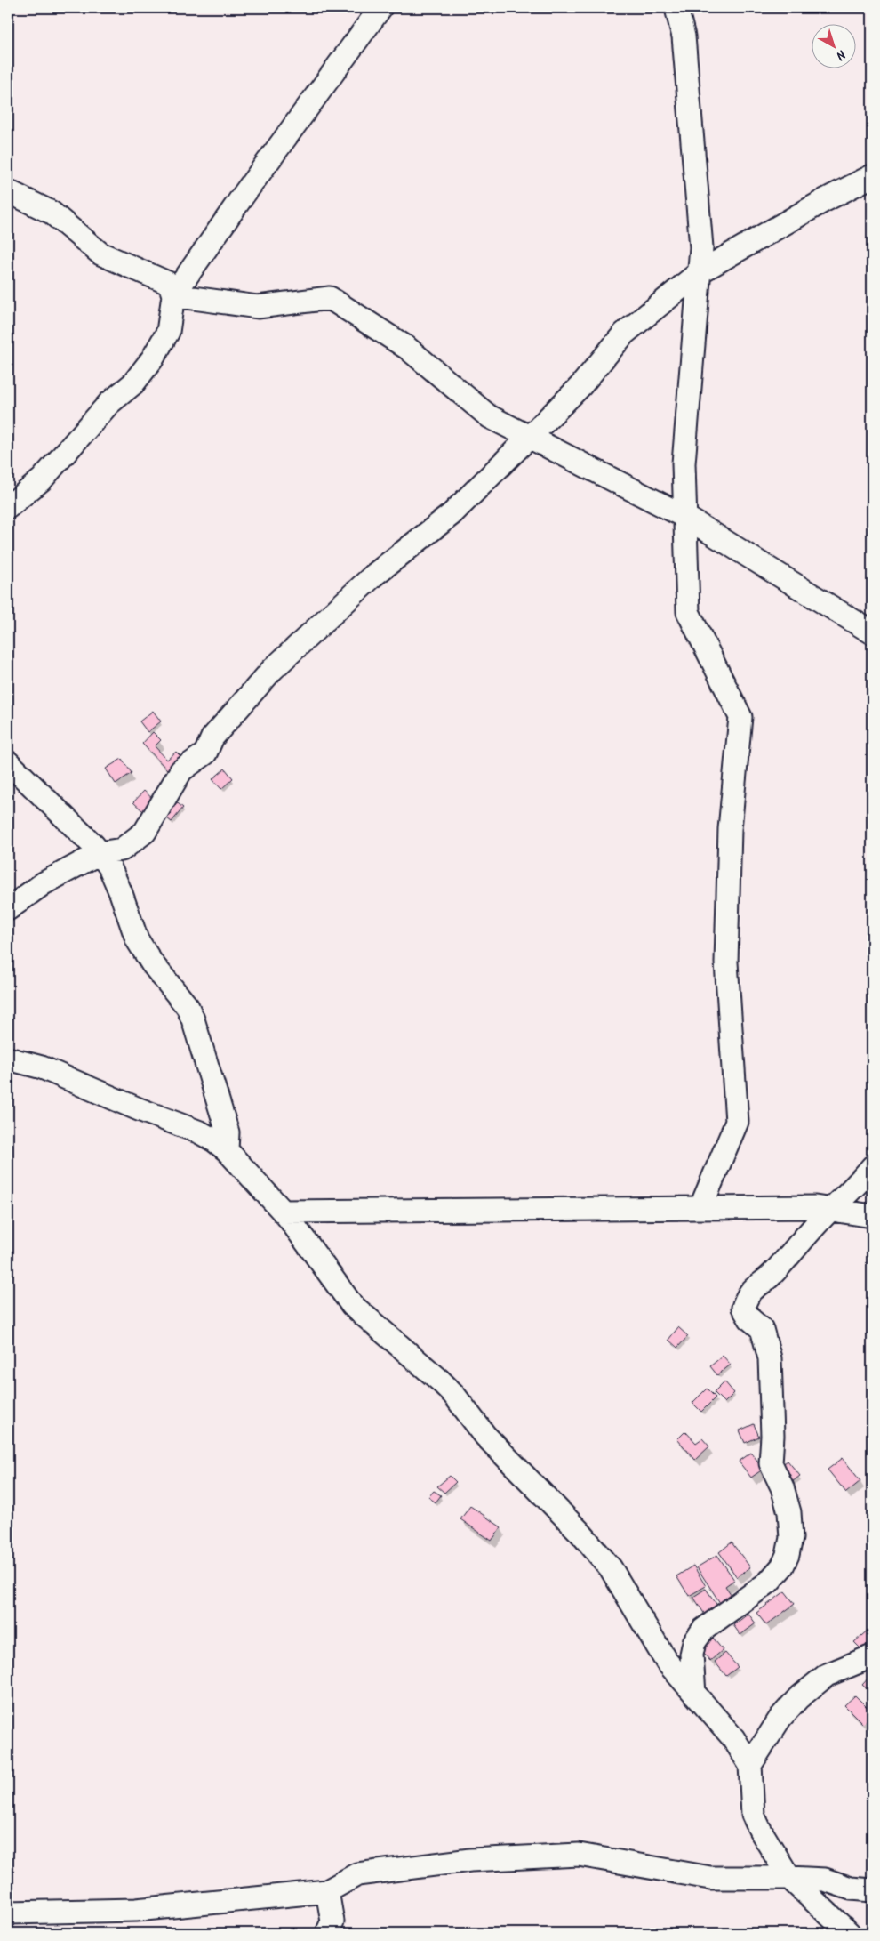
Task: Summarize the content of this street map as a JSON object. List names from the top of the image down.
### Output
{
  "north": "bottom right"
}
